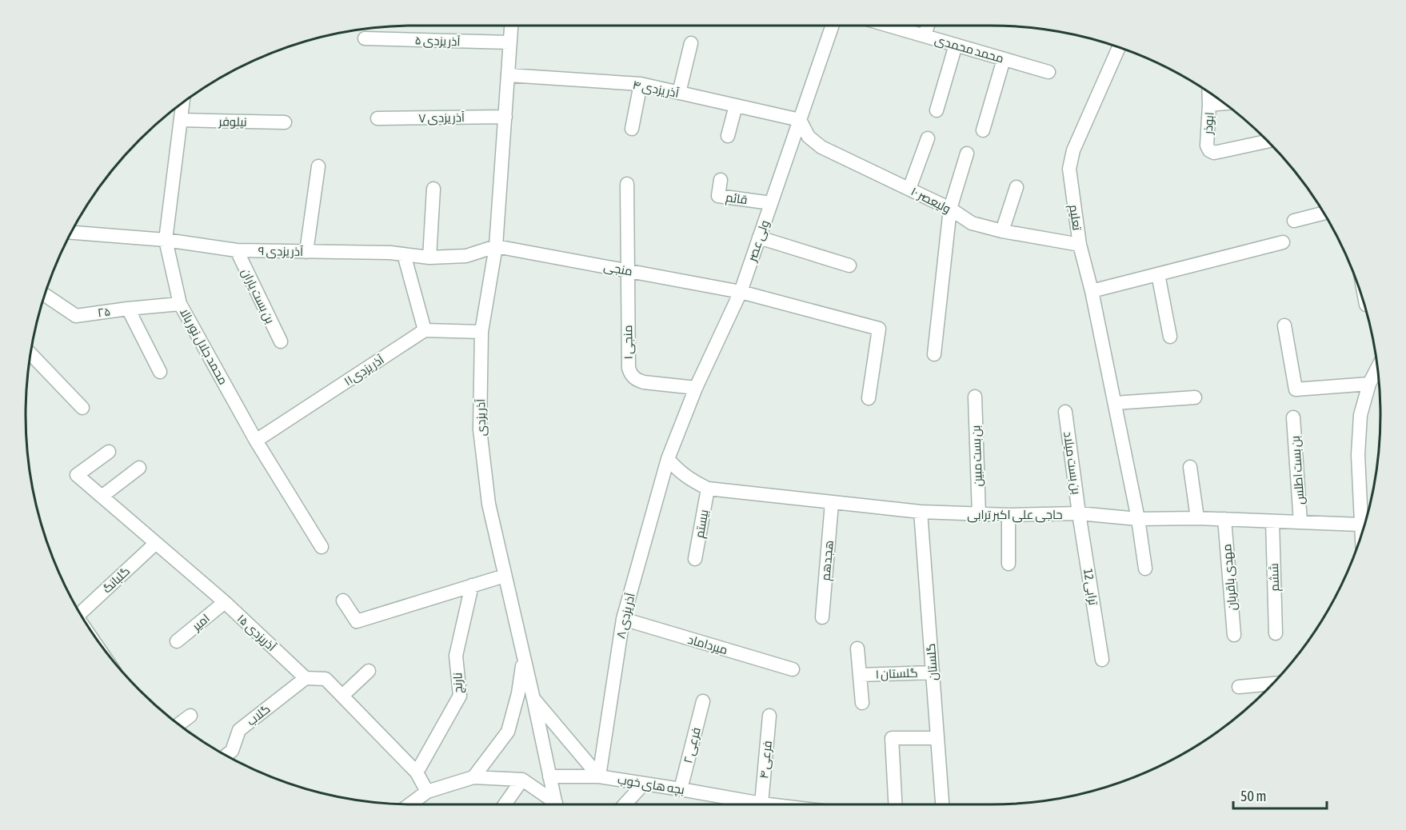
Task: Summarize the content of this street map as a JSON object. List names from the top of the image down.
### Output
{
  "streets": {
    "street": [
      "آذر یزدی ۵",
      "محمد محمدی",
      "۴ آذر یزدی",
      "آذر یزدی ۷",
      "نیلوفر",
      "ابوذر",
      "قائم",
      "۱۰ ولیعصر",
      "تعلیم",
      "ولی عصر",
      "آذر یزدی ۹",
      "منجی",
      "بن بست یاران",
      "۲۵",
      "منجی ۱",
      "محمد جلال نور بالا",
      "آذر یزدی۱۱",
      "آذر یزدی",
      "بن بست مبین",
      "بن بست میلاد",
      "بن بست اطلس",
      "حاجی علی اکبر ترابی",
      "بیستم",
      "هجدهم",
      "مهدی باقربان",
      "ششم",
      "گلبانگ",
      "ترابی 12",
      "۸ آذر یزدی",
      "امیر",
      "۱۵ آذریزدی",
      "میرداماد",
      "گلستان",
      "گلستان ۱",
      "نارنج",
      "گلاب",
      "فرعی ۲",
      "فرعی ۴",
      "بچه های خوب"
    ]
  },
  "crossings": [
    ["آذر یزدی ۵", "آذر یزدی"],
    ["۴ آذر یزدی", "۱۰ ولیعصر"],
    ["۴ آذر یزدی", "ولی عصر"],
    ["۴ آذر یزدی", "آذر یزدی"],
    ["آذر یزدی ۷", "آذر یزدی"],
    ["نیلوفر", "محمد جلال نور بالا"],
    ["قائم", "ولی عصر"],
    ["۱۰ ولیعصر", "تعلیم"],
    ["۱۰ ولیعصر", "ولی عصر"],
    ["تعلیم", "حاجی علی اکبر ترابی"],
    ["ولی عصر", "منجی"],
    ["ولی عصر", "منجی ۱"],
    ["ولی عصر", "حاجی علی اکبر ترابی"],
    ["ولی عصر", "۸ آذر یزدی"],
    ["آذر یزدی ۹", "منجی"],
    ["آذر یزدی ۹", "بن بست یاران"],
    ["آذر یزدی ۹", "محمد جلال نور بالا"],
    ["آذر یزدی ۹", "آذر یزدی"],
    ["منجی", "منجی ۱"],
    ["منجی", "آذر یزدی"],
    ["۲۵", "محمد جلال نور بالا"],
    ["محمد جلال نور بالا", "آذر یزدی۱۱"],
    ["آذر یزدی", "بچه های خوب"],
    ["بن بست مبین", "حاجی علی اکبر ترابی"],
    ["بن بست میلاد", "حاجی علی اکبر ترابی"],
    ["بن بست میلاد", "ترابی 12"],
    ["بن بست اطلس", "حاجی علی اکبر ترابی"],
    ["حاجی علی اکبر ترابی", "بیستم"],
    ["حاجی علی اکبر ترابی", "هجدهم"],
    ["حاجی علی اکبر ترابی", "مهدی باقربان"],
    ["حاجی علی اکبر ترابی", "ششم"],
    ["حاجی علی اکبر ترابی", "ترابی 12"],
    ["حاجی علی اکبر ترابی", "۸ آذر یزدی"],
    ["حاجی علی اکبر ترابی", "گلستان"],
    ["گلبانگ", "۱۵ آذریزدی"],
    ["۸ آذر یزدی", "میرداماد"],
    ["۸ آذر یزدی", "بچه های خوب"],
    ["امیر", "۱۵ آذریزدی"],
    ["۱۵ آذریزدی", "گلاب"],
    ["گلستان", "گلستان ۱"],
    ["فرعی ۲", "بچه های خوب"],
    ["فرعی ۴", "بچه های خوب"]
  ],
  "scale_bar": "50 m"
}
